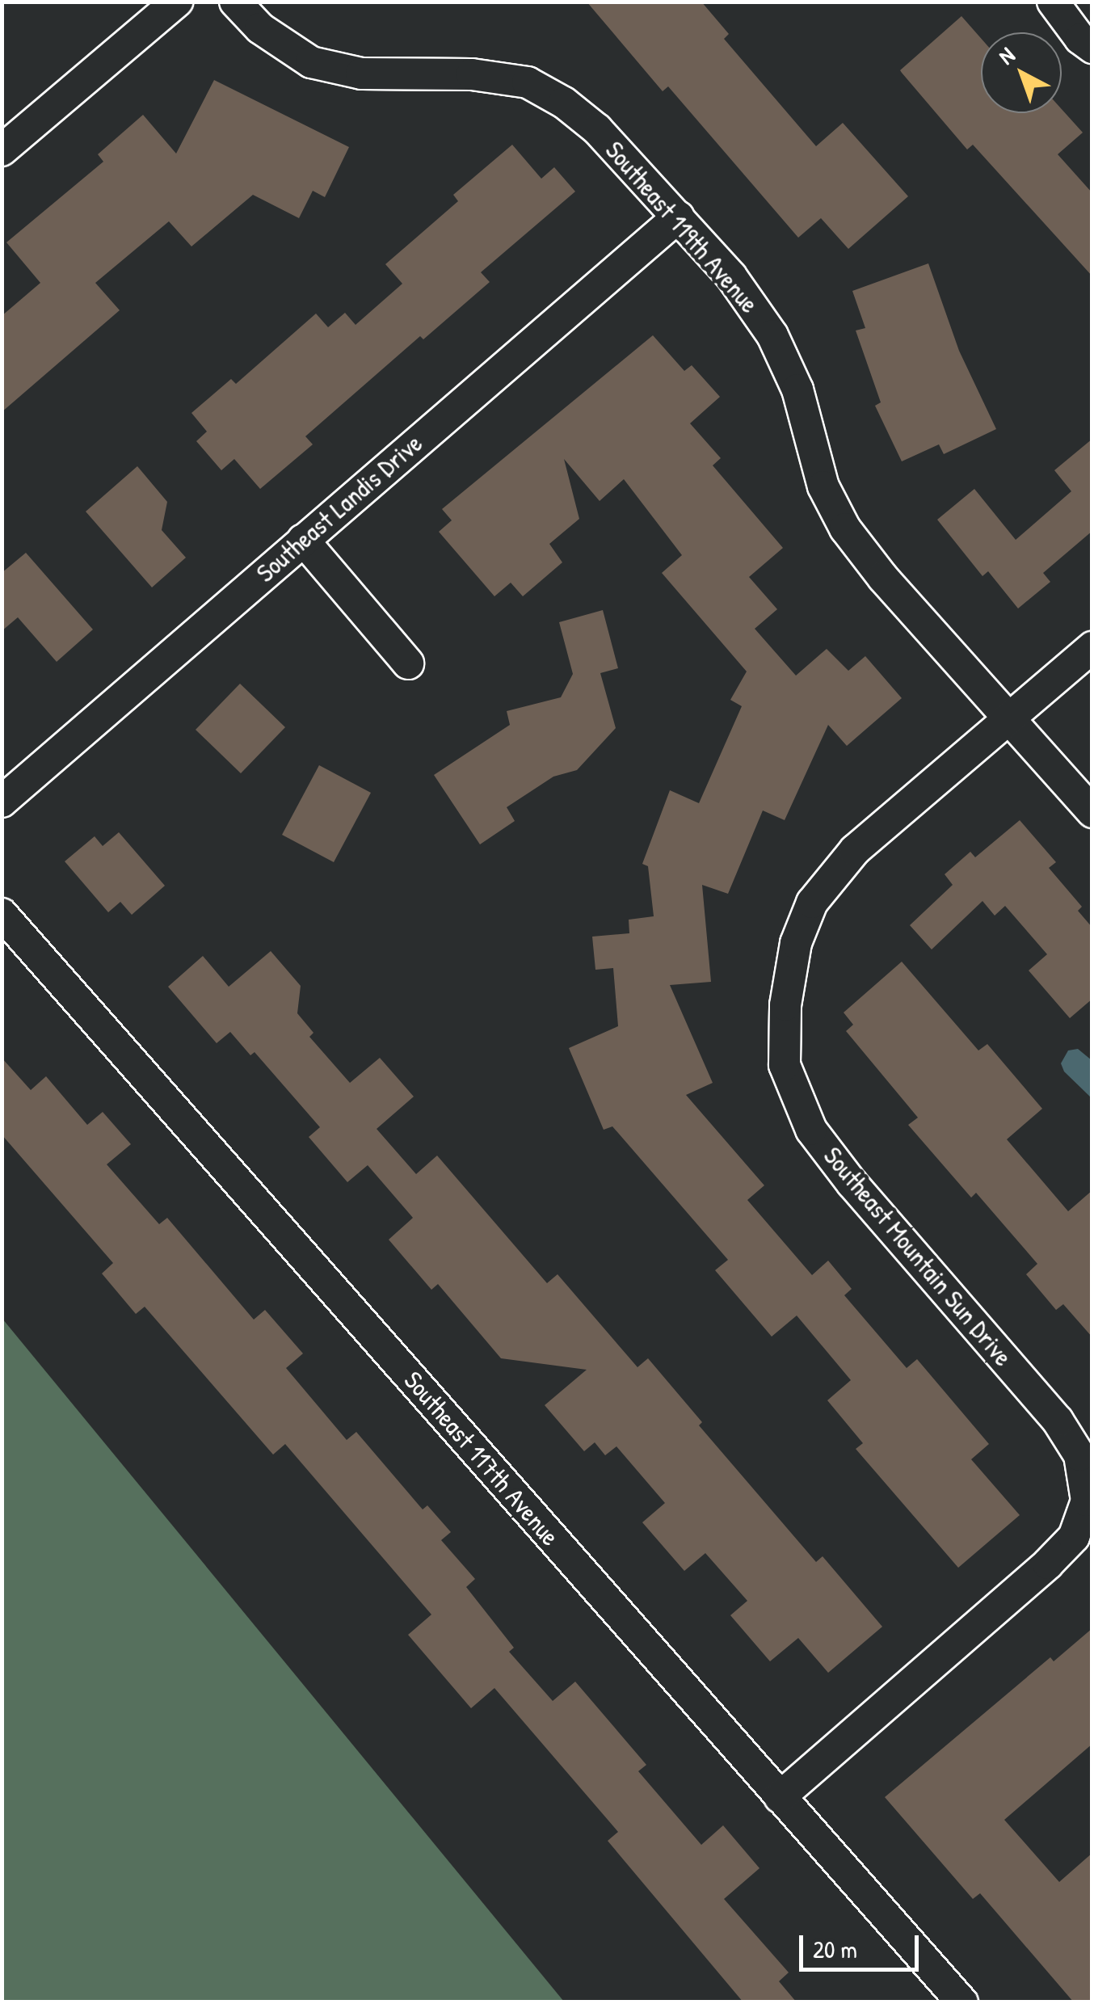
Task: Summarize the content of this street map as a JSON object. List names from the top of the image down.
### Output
{
  "streets": {
    "street": [
      "Southeast 119th Avenue",
      "Southeast Landis Drive",
      "Southeast Mountain Sun Drive",
      "Southeast 117th Avenue"
    ]
  },
  "crossings": [
    ["Southeast 119th Avenue", "Southeast Landis Drive"],
    ["Southeast 119th Avenue", "Southeast Mountain Sun Drive"],
    ["Southeast Mountain Sun Drive", "Southeast 117th Avenue"]
  ],
  "scale_bar": "20 m",
  "north": "top left"
}
